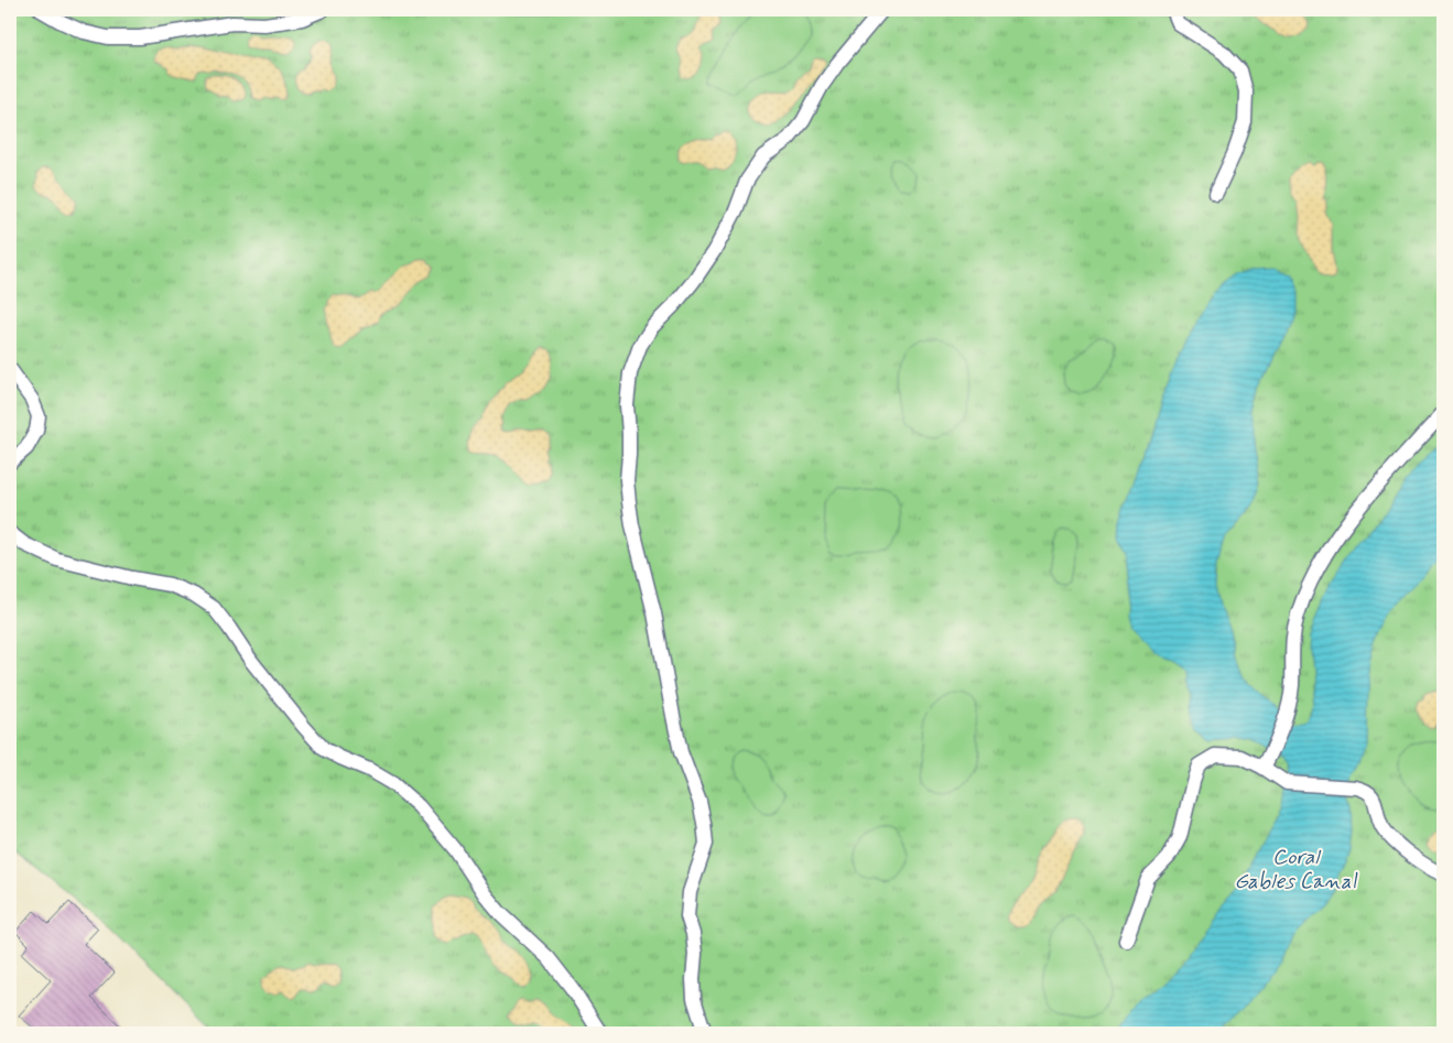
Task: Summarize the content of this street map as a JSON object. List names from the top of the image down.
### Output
{
  "water": ["Coral Gables Canal"]
}
